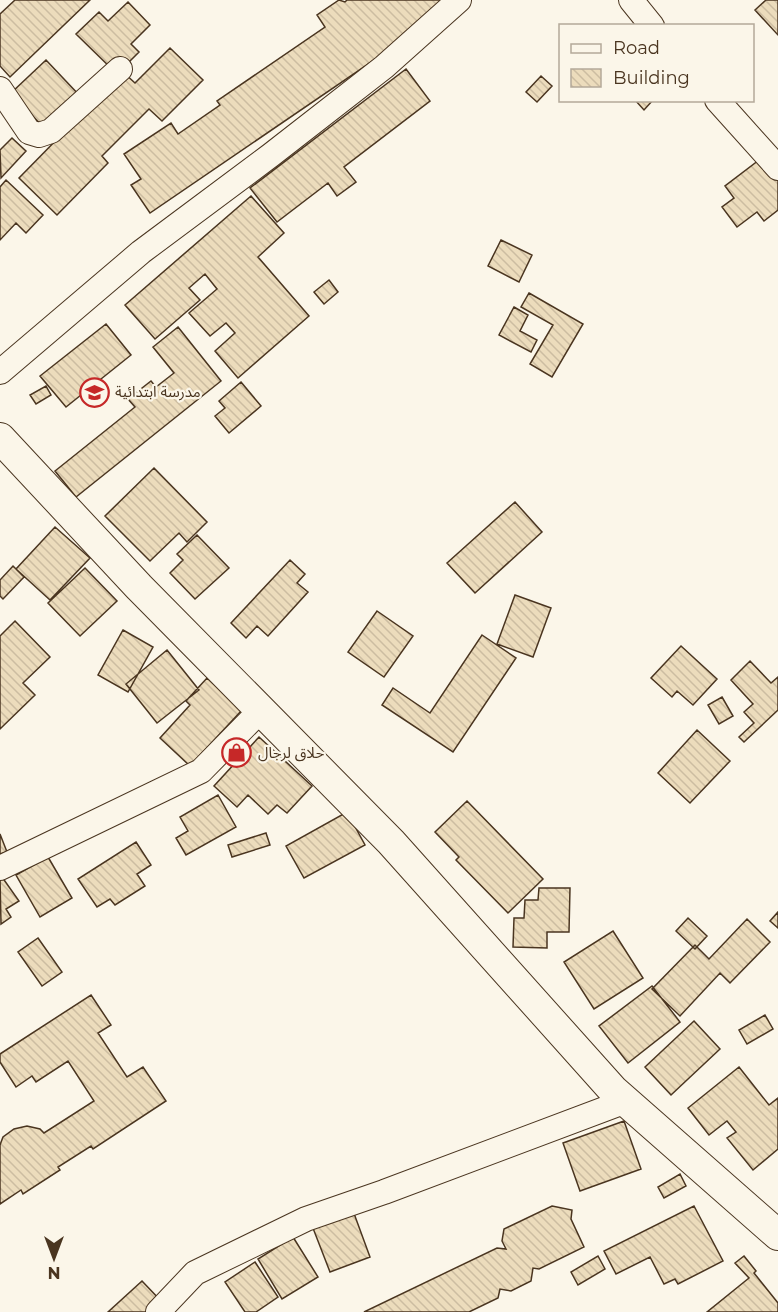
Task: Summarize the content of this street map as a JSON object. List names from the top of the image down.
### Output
{
  "places": {
    "school or university": ["مدرسة ابتدائية"],
    "shop": ["حلاق لرجال"]
  },
  "legend": ["Road", "Building"],
  "north": "bottom"
}
